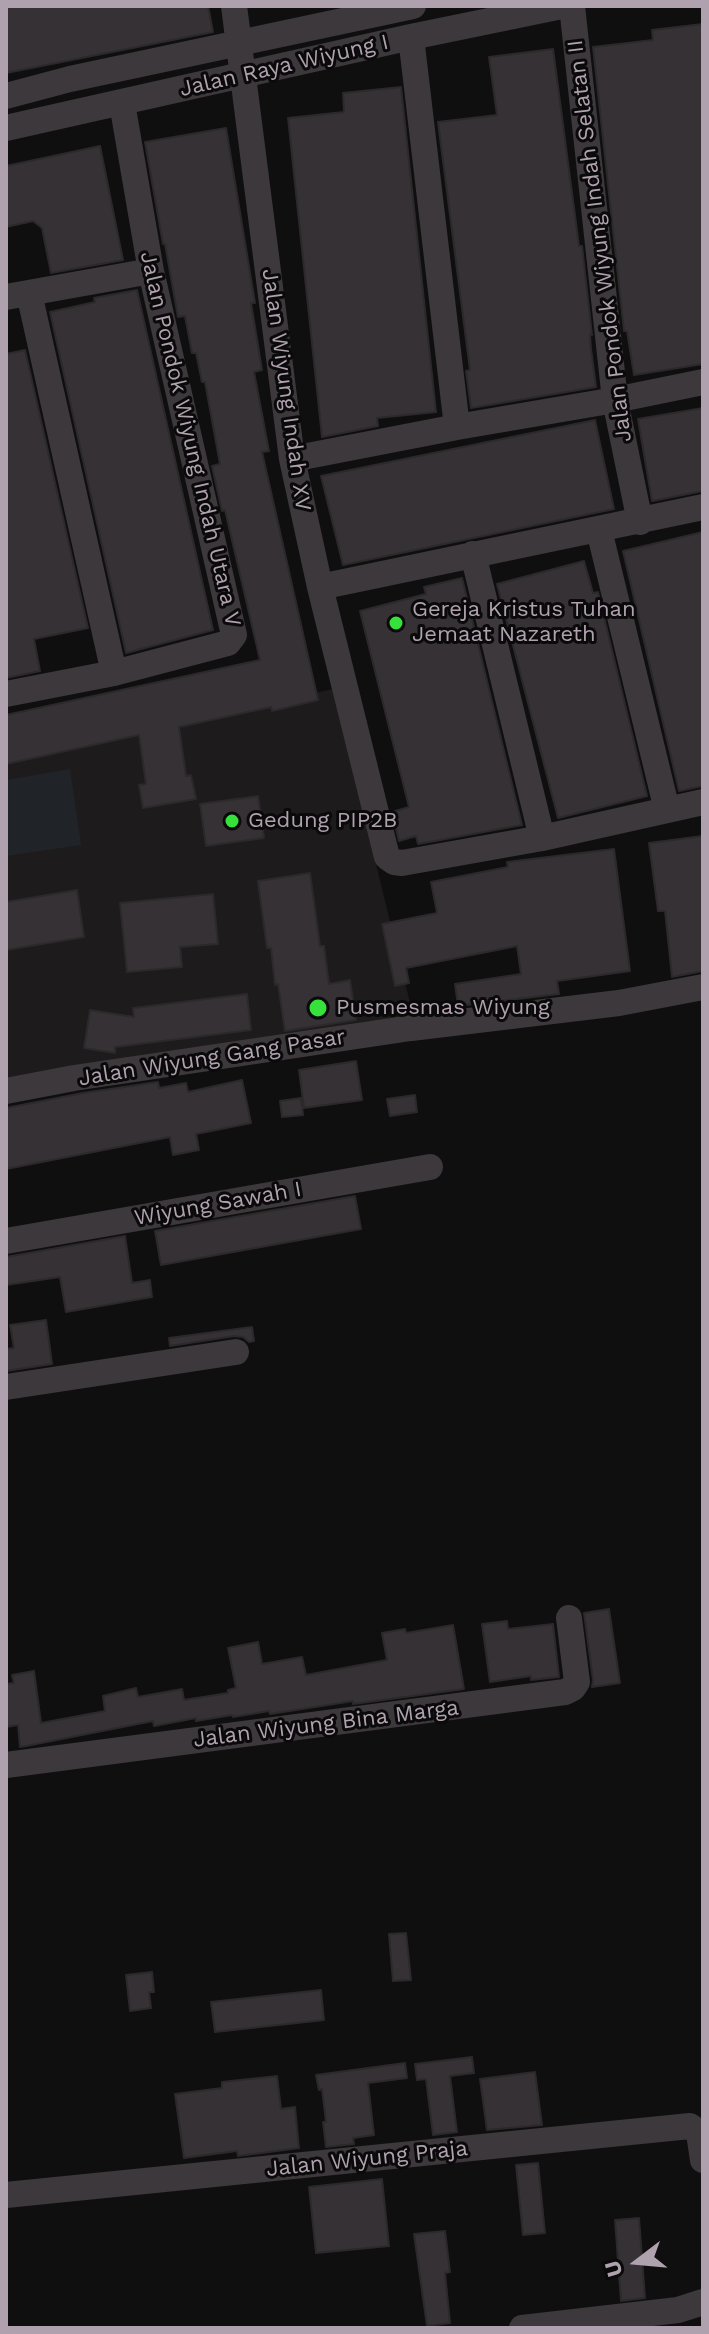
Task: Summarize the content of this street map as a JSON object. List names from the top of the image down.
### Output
{
  "streets": {
    "street": [
      "Jalan Raya Wiyung I",
      "Jalan Pondok Wiyung Indah Selatan II",
      "Jalan Wiyung Indah XV",
      "Jalan Pondok Wiyung Indah Utara V",
      "Jalan Wiyung Gang Pasar",
      "Wiyung Sawah I",
      "Jalan Wiyung Bina Marga",
      "Jalan Wiyung Praja"
    ]
  },
  "crossings": [
    ["Jalan Raya Wiyung I", "Jalan Wiyung Indah XV"],
    ["Jalan Raya Wiyung I", "Jalan Pondok Wiyung Indah Utara V"]
  ],
  "places": ["Gereja Kristus Tuhan Jemaat Nazareth", "Gedung PIP2B", "Pusmesmas Wiyung"],
  "north": "left"
}
